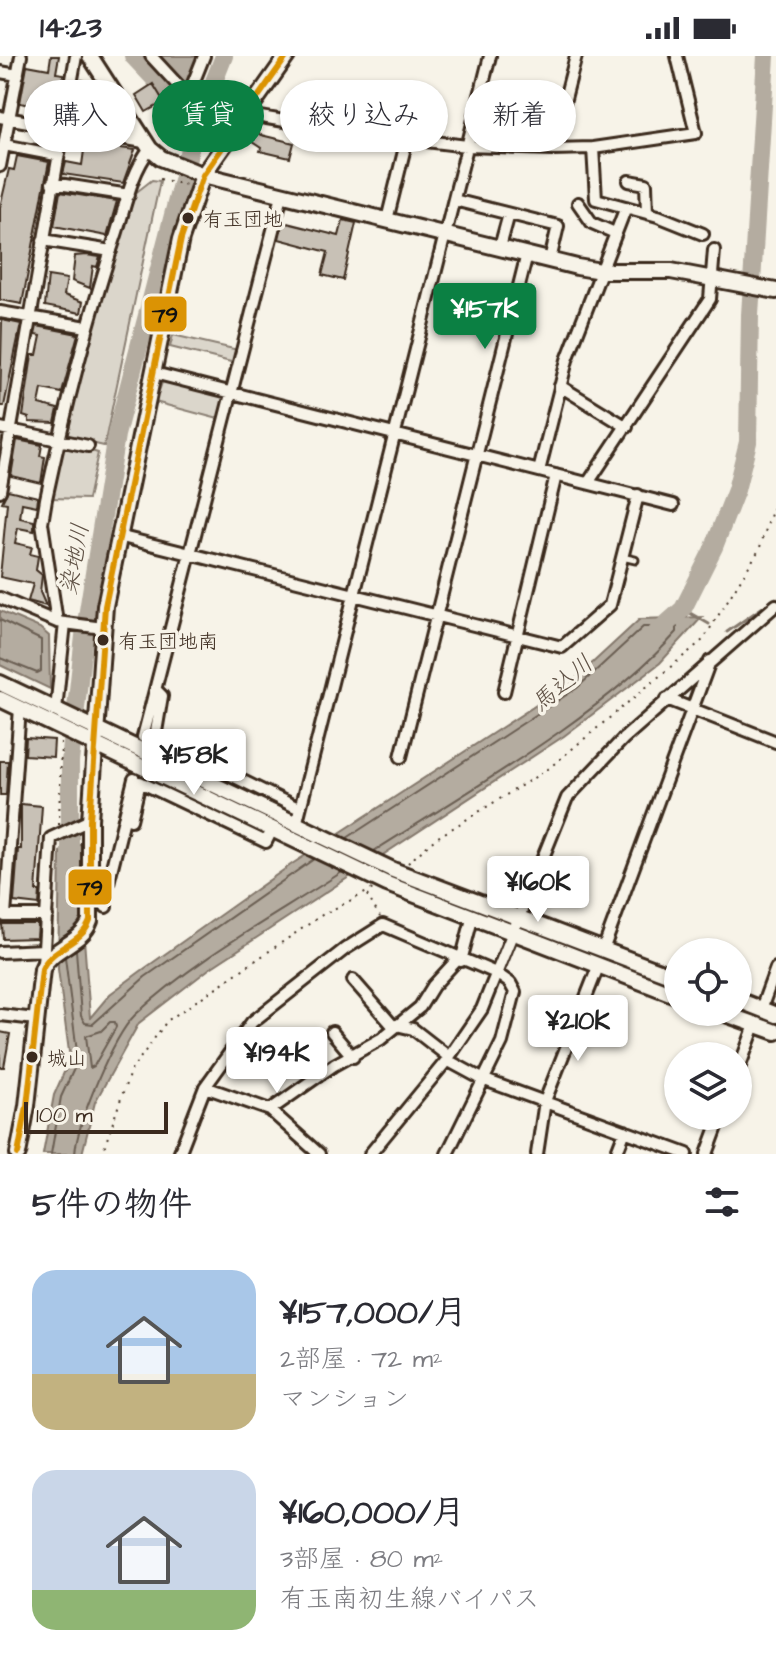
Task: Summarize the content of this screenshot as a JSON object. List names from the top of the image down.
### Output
{
  "water": ["染地川", "馬込川"],
  "places": ["有玉団地", "有玉団地南", "城山"],
  "lines": ["transit line 79"],
  "scale_bar": "100 m",
  "page": {
    "status": "14:23",
    "chip": [
      "購入",
      "賃貸",
      "絞り込み",
      "新着"
    ],
    "price": [
      "¥157K",
      "¥158K",
      "¥160K",
      "¥210K",
      "¥194K"
    ],
    "scale": "100 m",
    "heading": "5件の物件",
    "list": [
      {
        "name": "¥157,000/月",
        "note": "2部屋 · 72 m² · マンション"
      },
      {
        "name": "¥160,000/月",
        "note": "3部屋 · 80 m² · 有玉南初生線バイパス"
      }
    ]
  }
}
